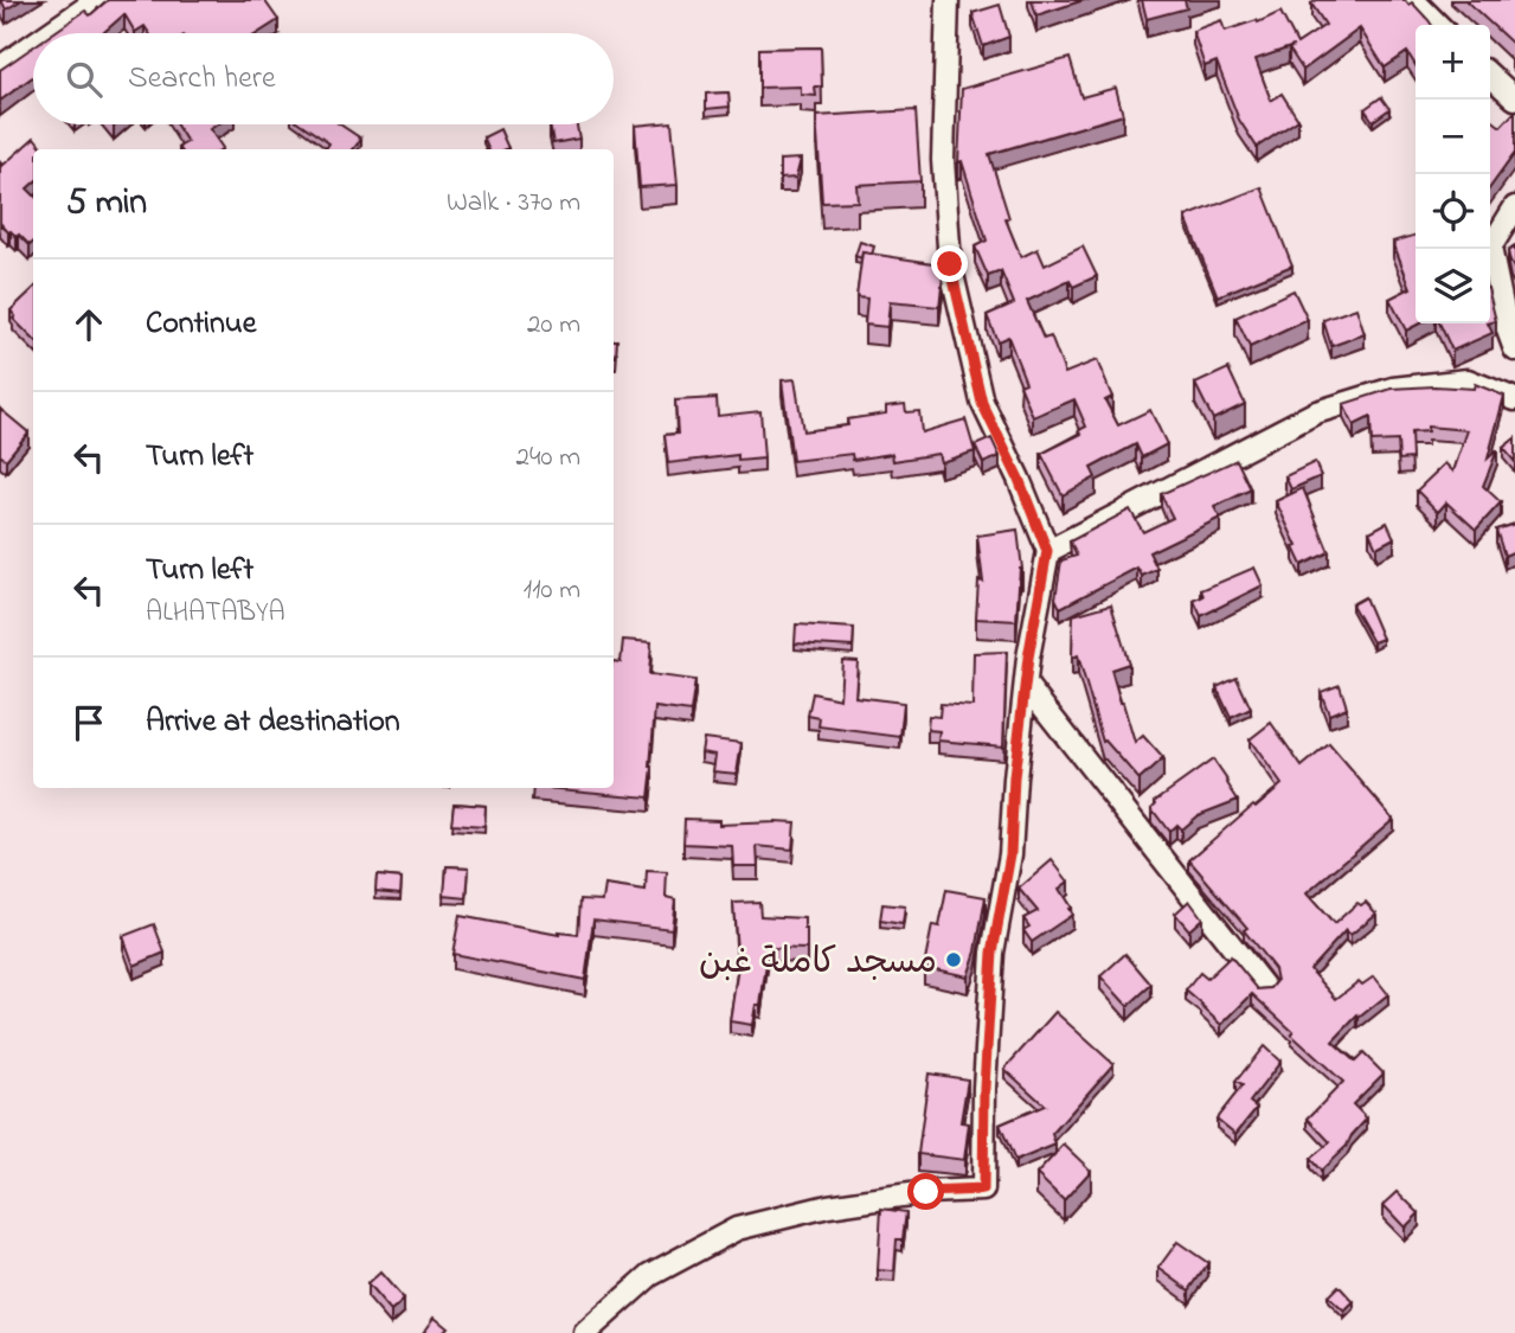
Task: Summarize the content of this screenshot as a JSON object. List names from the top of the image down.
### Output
{
  "places": ["مسجد كاملة غبن"],
  "page": {
    "map_buttons": ["+", "−"],
    "search": "Search here",
    "heading": ["5 min", "Walk · 370 m"],
    "list": [
      ["Continue", "20 m"],
      ["Turn left", "240 m"],
      ["Turn left", "ALHATABYA", "110 m"],
      "Arrive at destination"
    ]
  }
}
